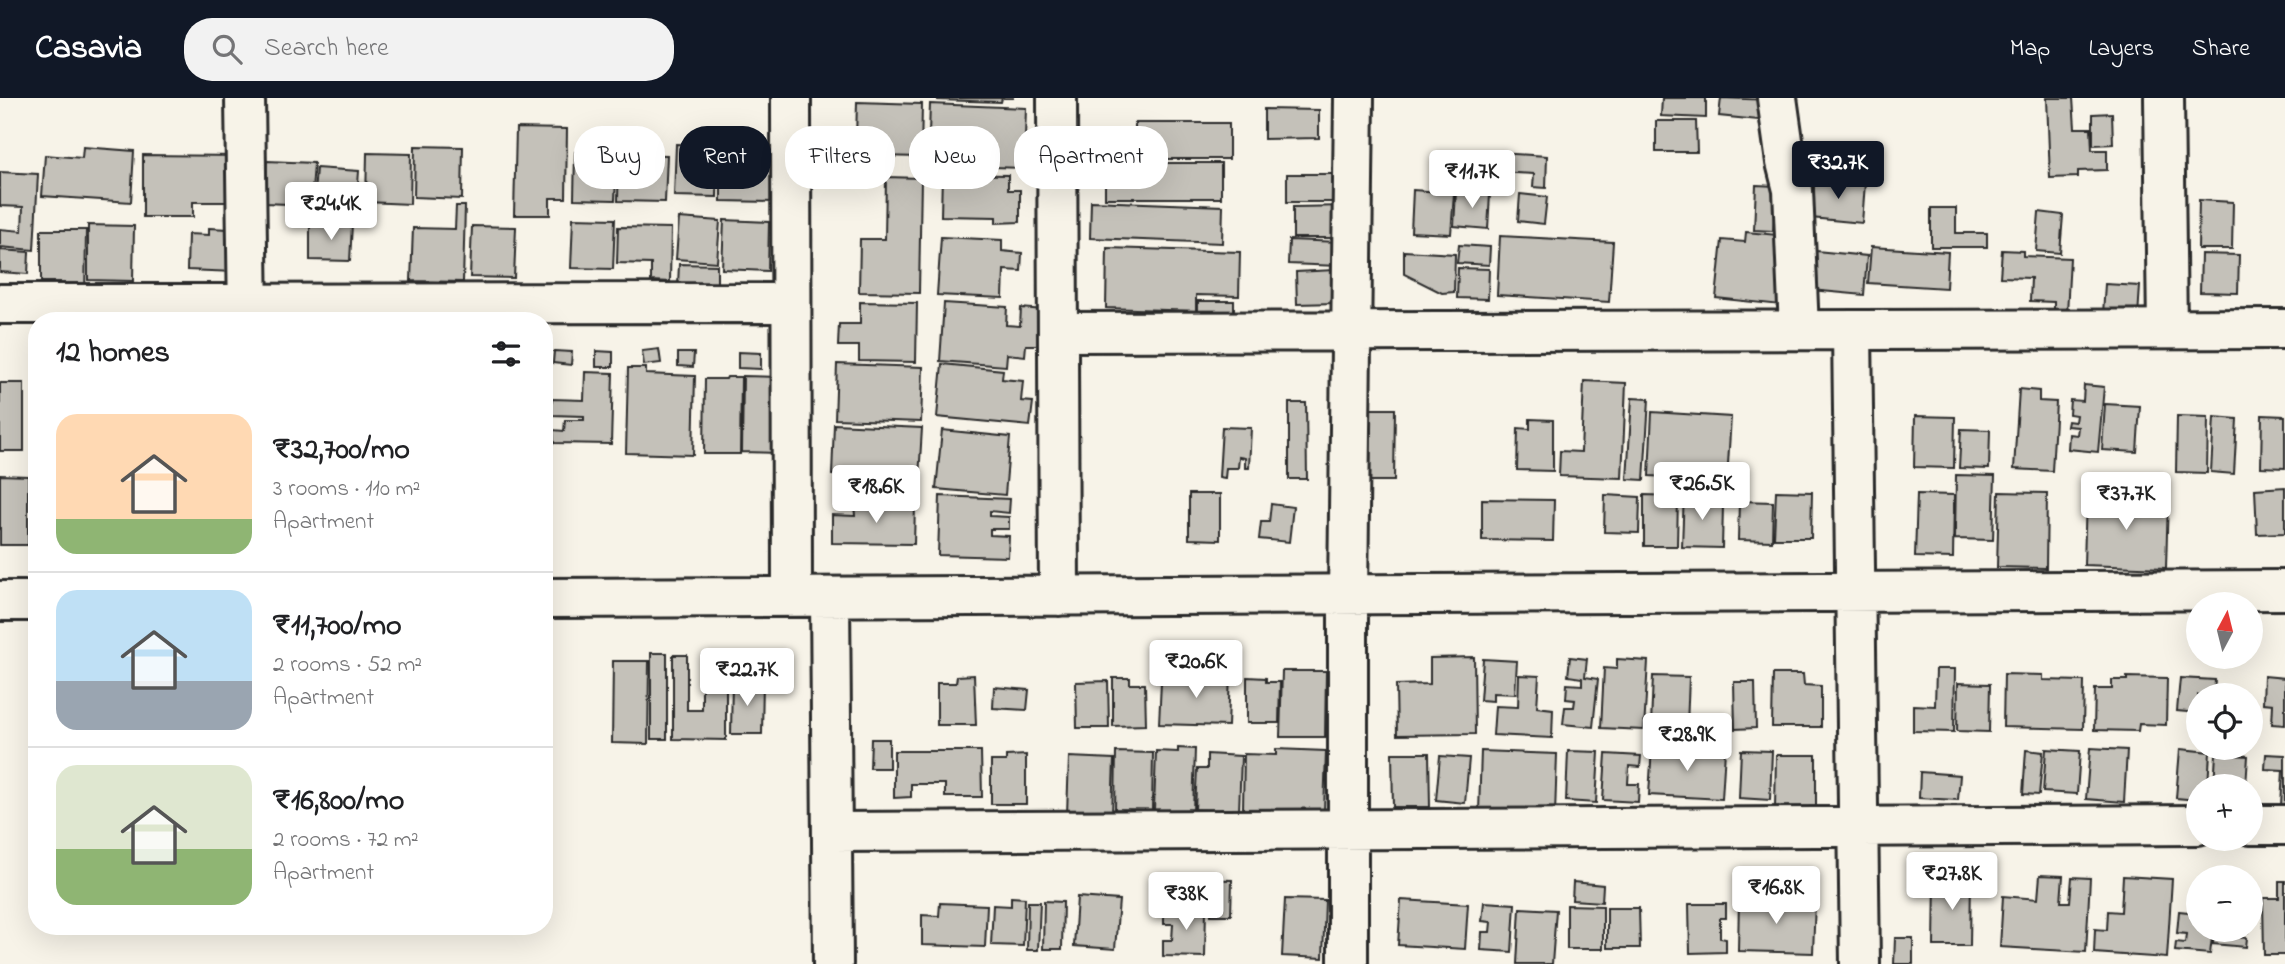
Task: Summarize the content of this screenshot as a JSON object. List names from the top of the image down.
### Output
{
  "north": "top",
  "page": {
    "header": "Casavia",
    "search": "Search here",
    "nav": ["Map", "Layers", "Share"],
    "chip": [
      "Buy",
      "Rent",
      "Filters",
      "New",
      "Apartment"
    ],
    "price": [
      "₹32.7K",
      "₹11.7K",
      "₹24.4K",
      "₹26.5K",
      "₹18.6K",
      "₹37.7K",
      "₹20.6K",
      "₹22.7K",
      "₹28.9K",
      "₹27.8K",
      "₹16.8K",
      "₹38K"
    ],
    "heading": "12 homes",
    "list": [
      {
        "name": "₹32,700/mo",
        "note": "3 rooms · 110 m² · Apartment"
      },
      {
        "name": "₹11,700/mo",
        "note": "2 rooms · 52 m² · Apartment"
      },
      {
        "name": "₹16,800/mo",
        "note": "2 rooms · 72 m² · Apartment"
      }
    ],
    "map_buttons": ["+", "−"]
  }
}
